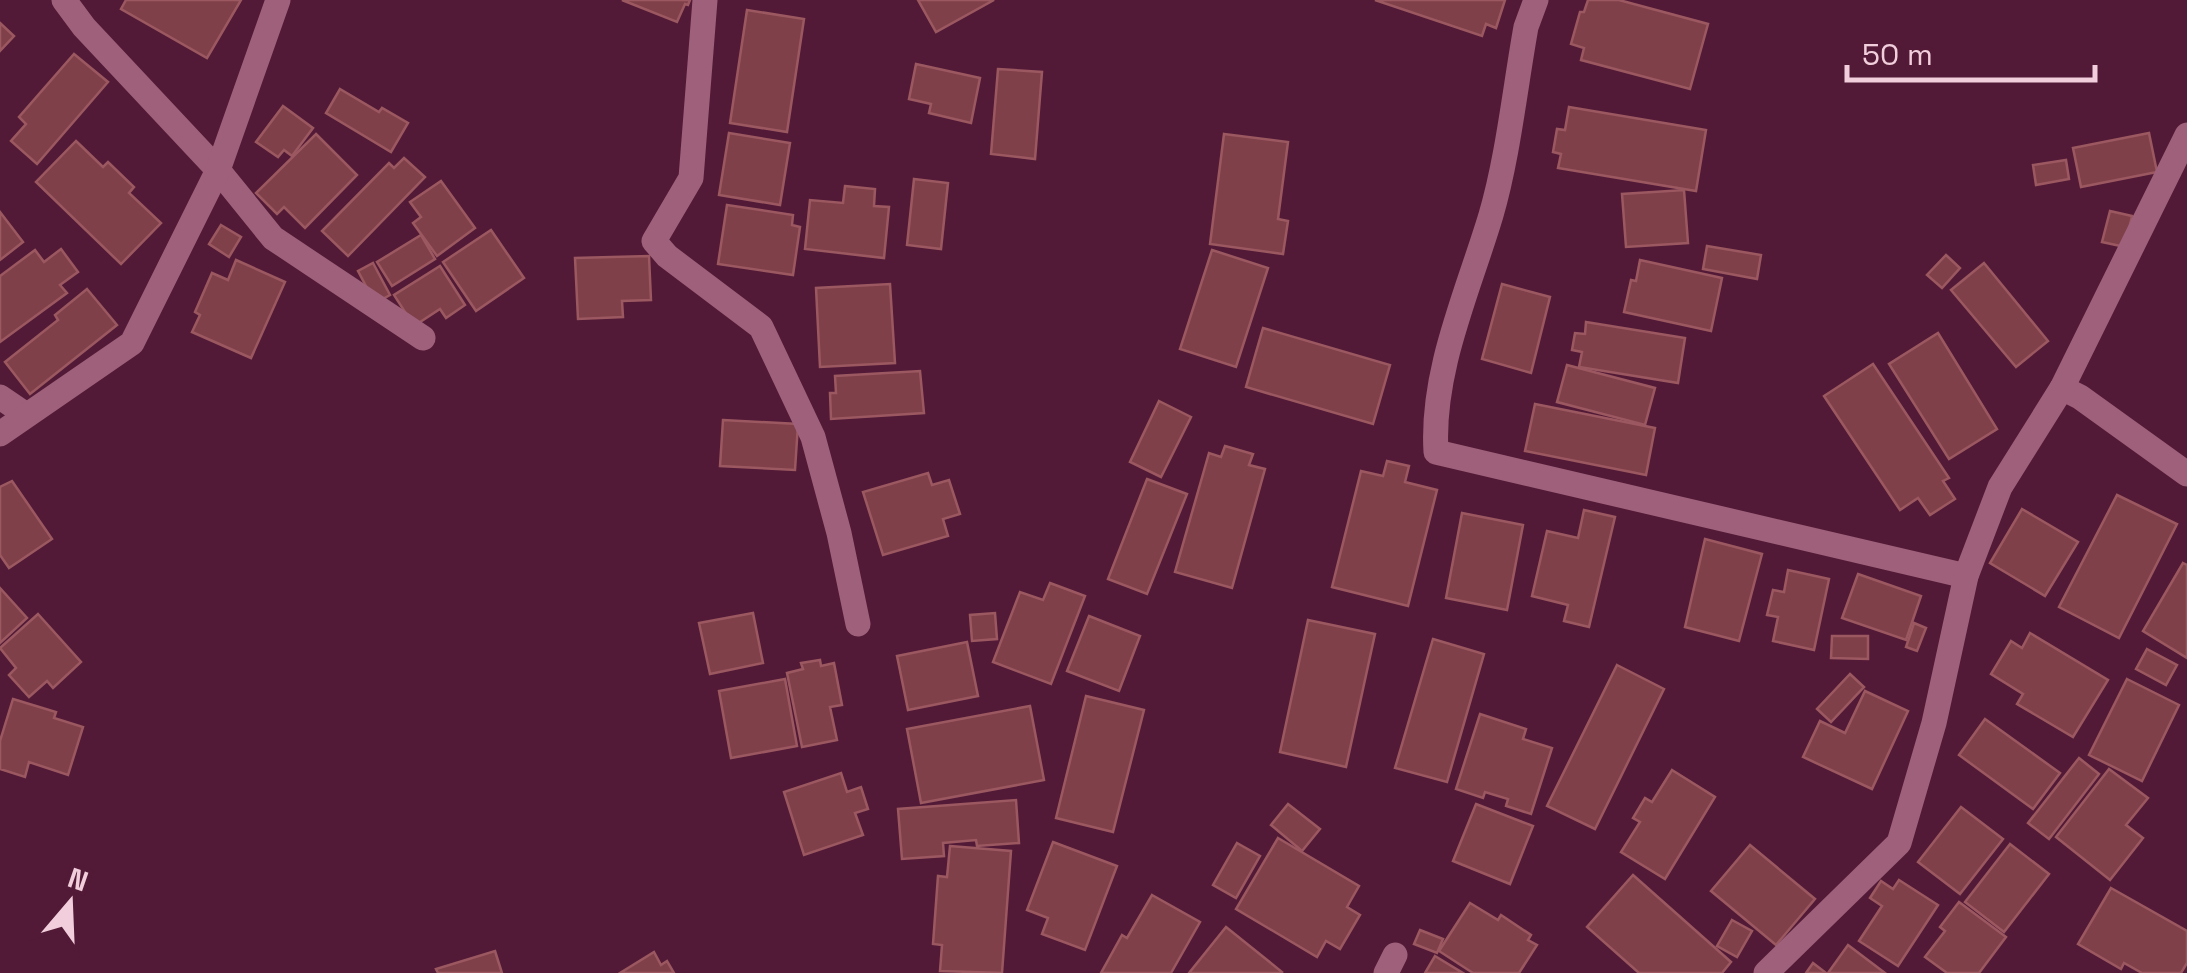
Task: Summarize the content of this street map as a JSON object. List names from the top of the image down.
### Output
{
  "scale_bar": "50 m",
  "north": "top"
}
